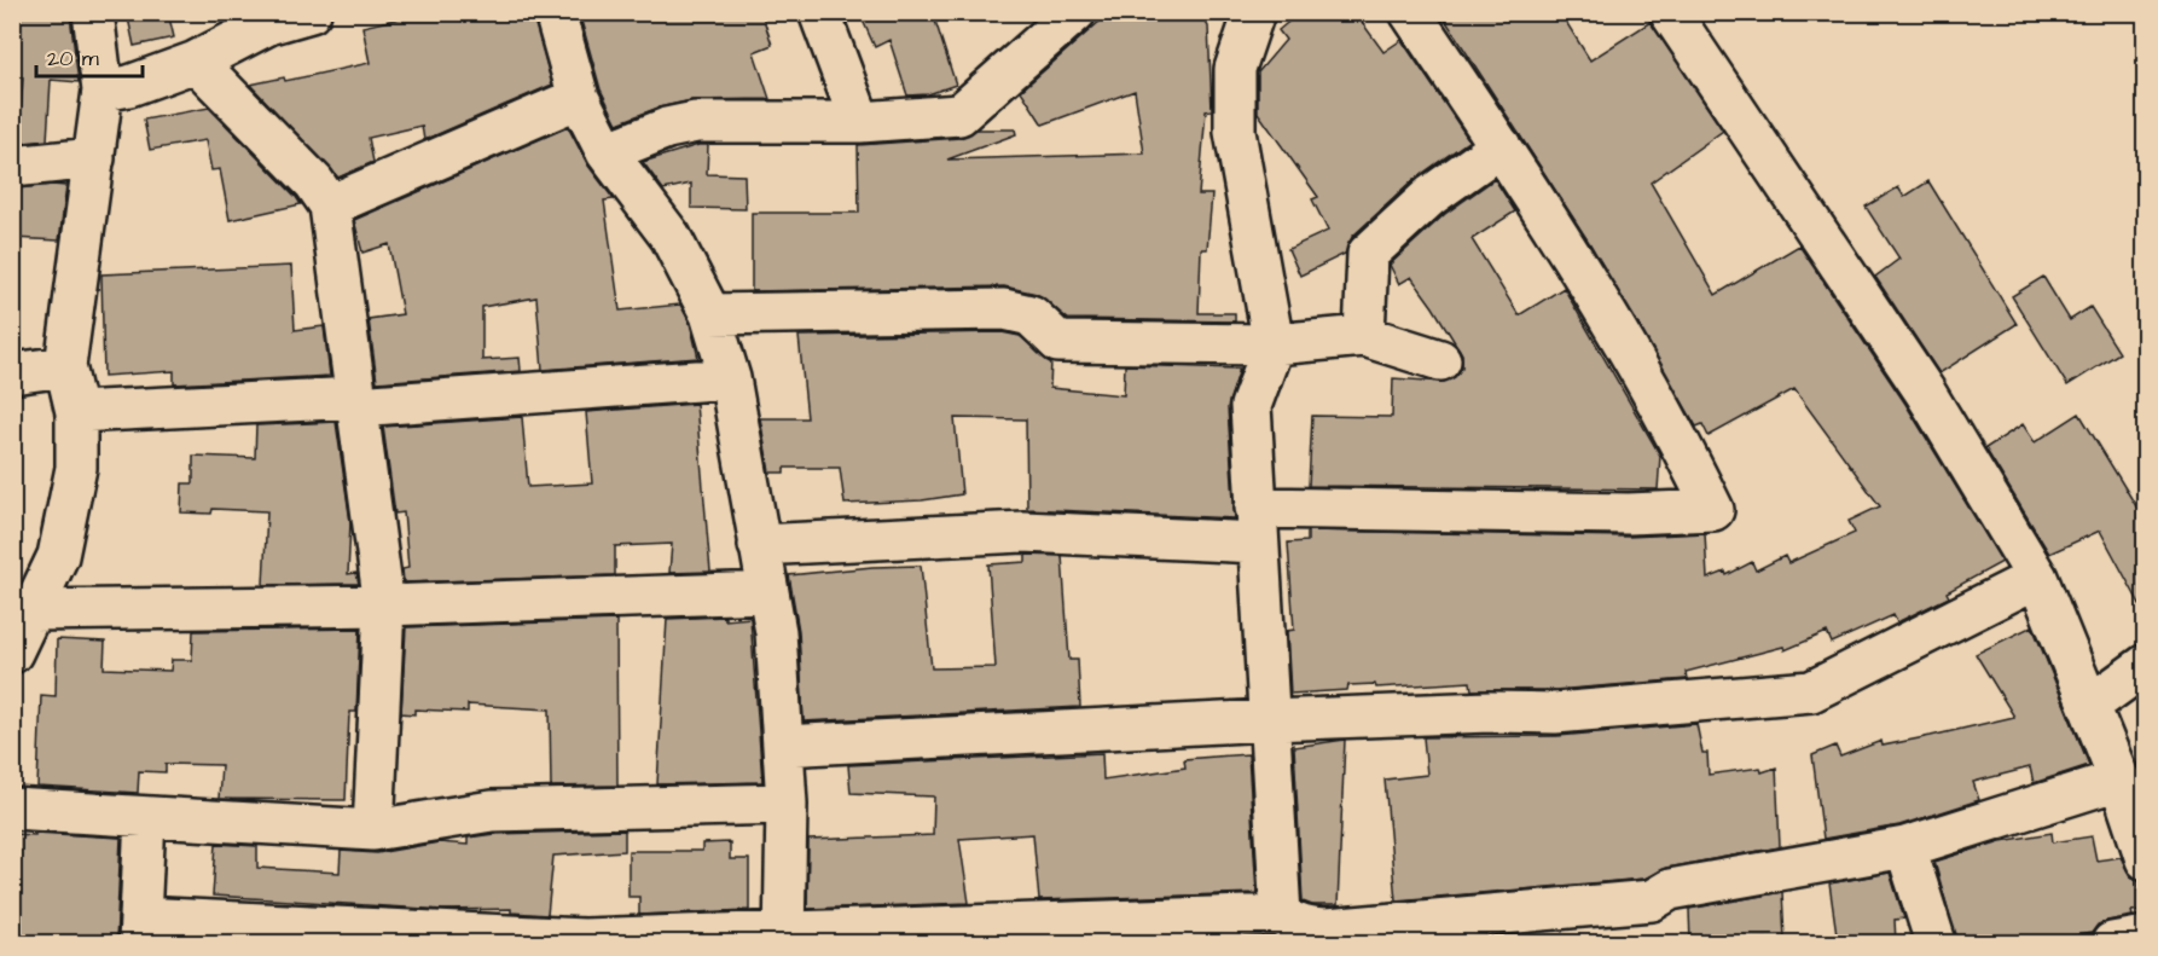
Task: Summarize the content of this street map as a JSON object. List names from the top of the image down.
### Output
{
  "scale_bar": "20 m"
}
